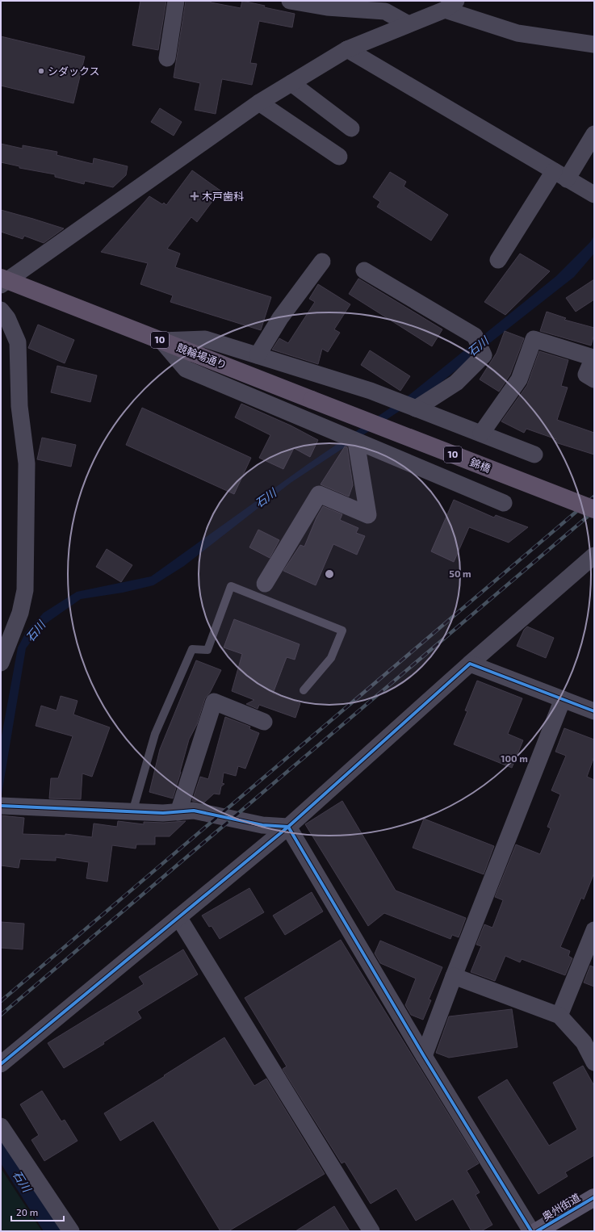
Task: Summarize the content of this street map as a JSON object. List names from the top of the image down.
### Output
{
  "streets": {
    "main road": ["10", "競輪場通り", "錦橋"],
    "street": ["奥州街道"]
  },
  "crossings": [
    ["競輪場通り", "錦橋"]
  ],
  "water": ["石川"],
  "places": {
    "other": ["シダックス"],
    "health": ["木戸歯科"]
  },
  "scale_bar": "20 m",
  "rings": ["50 m", "100 m"]
}
